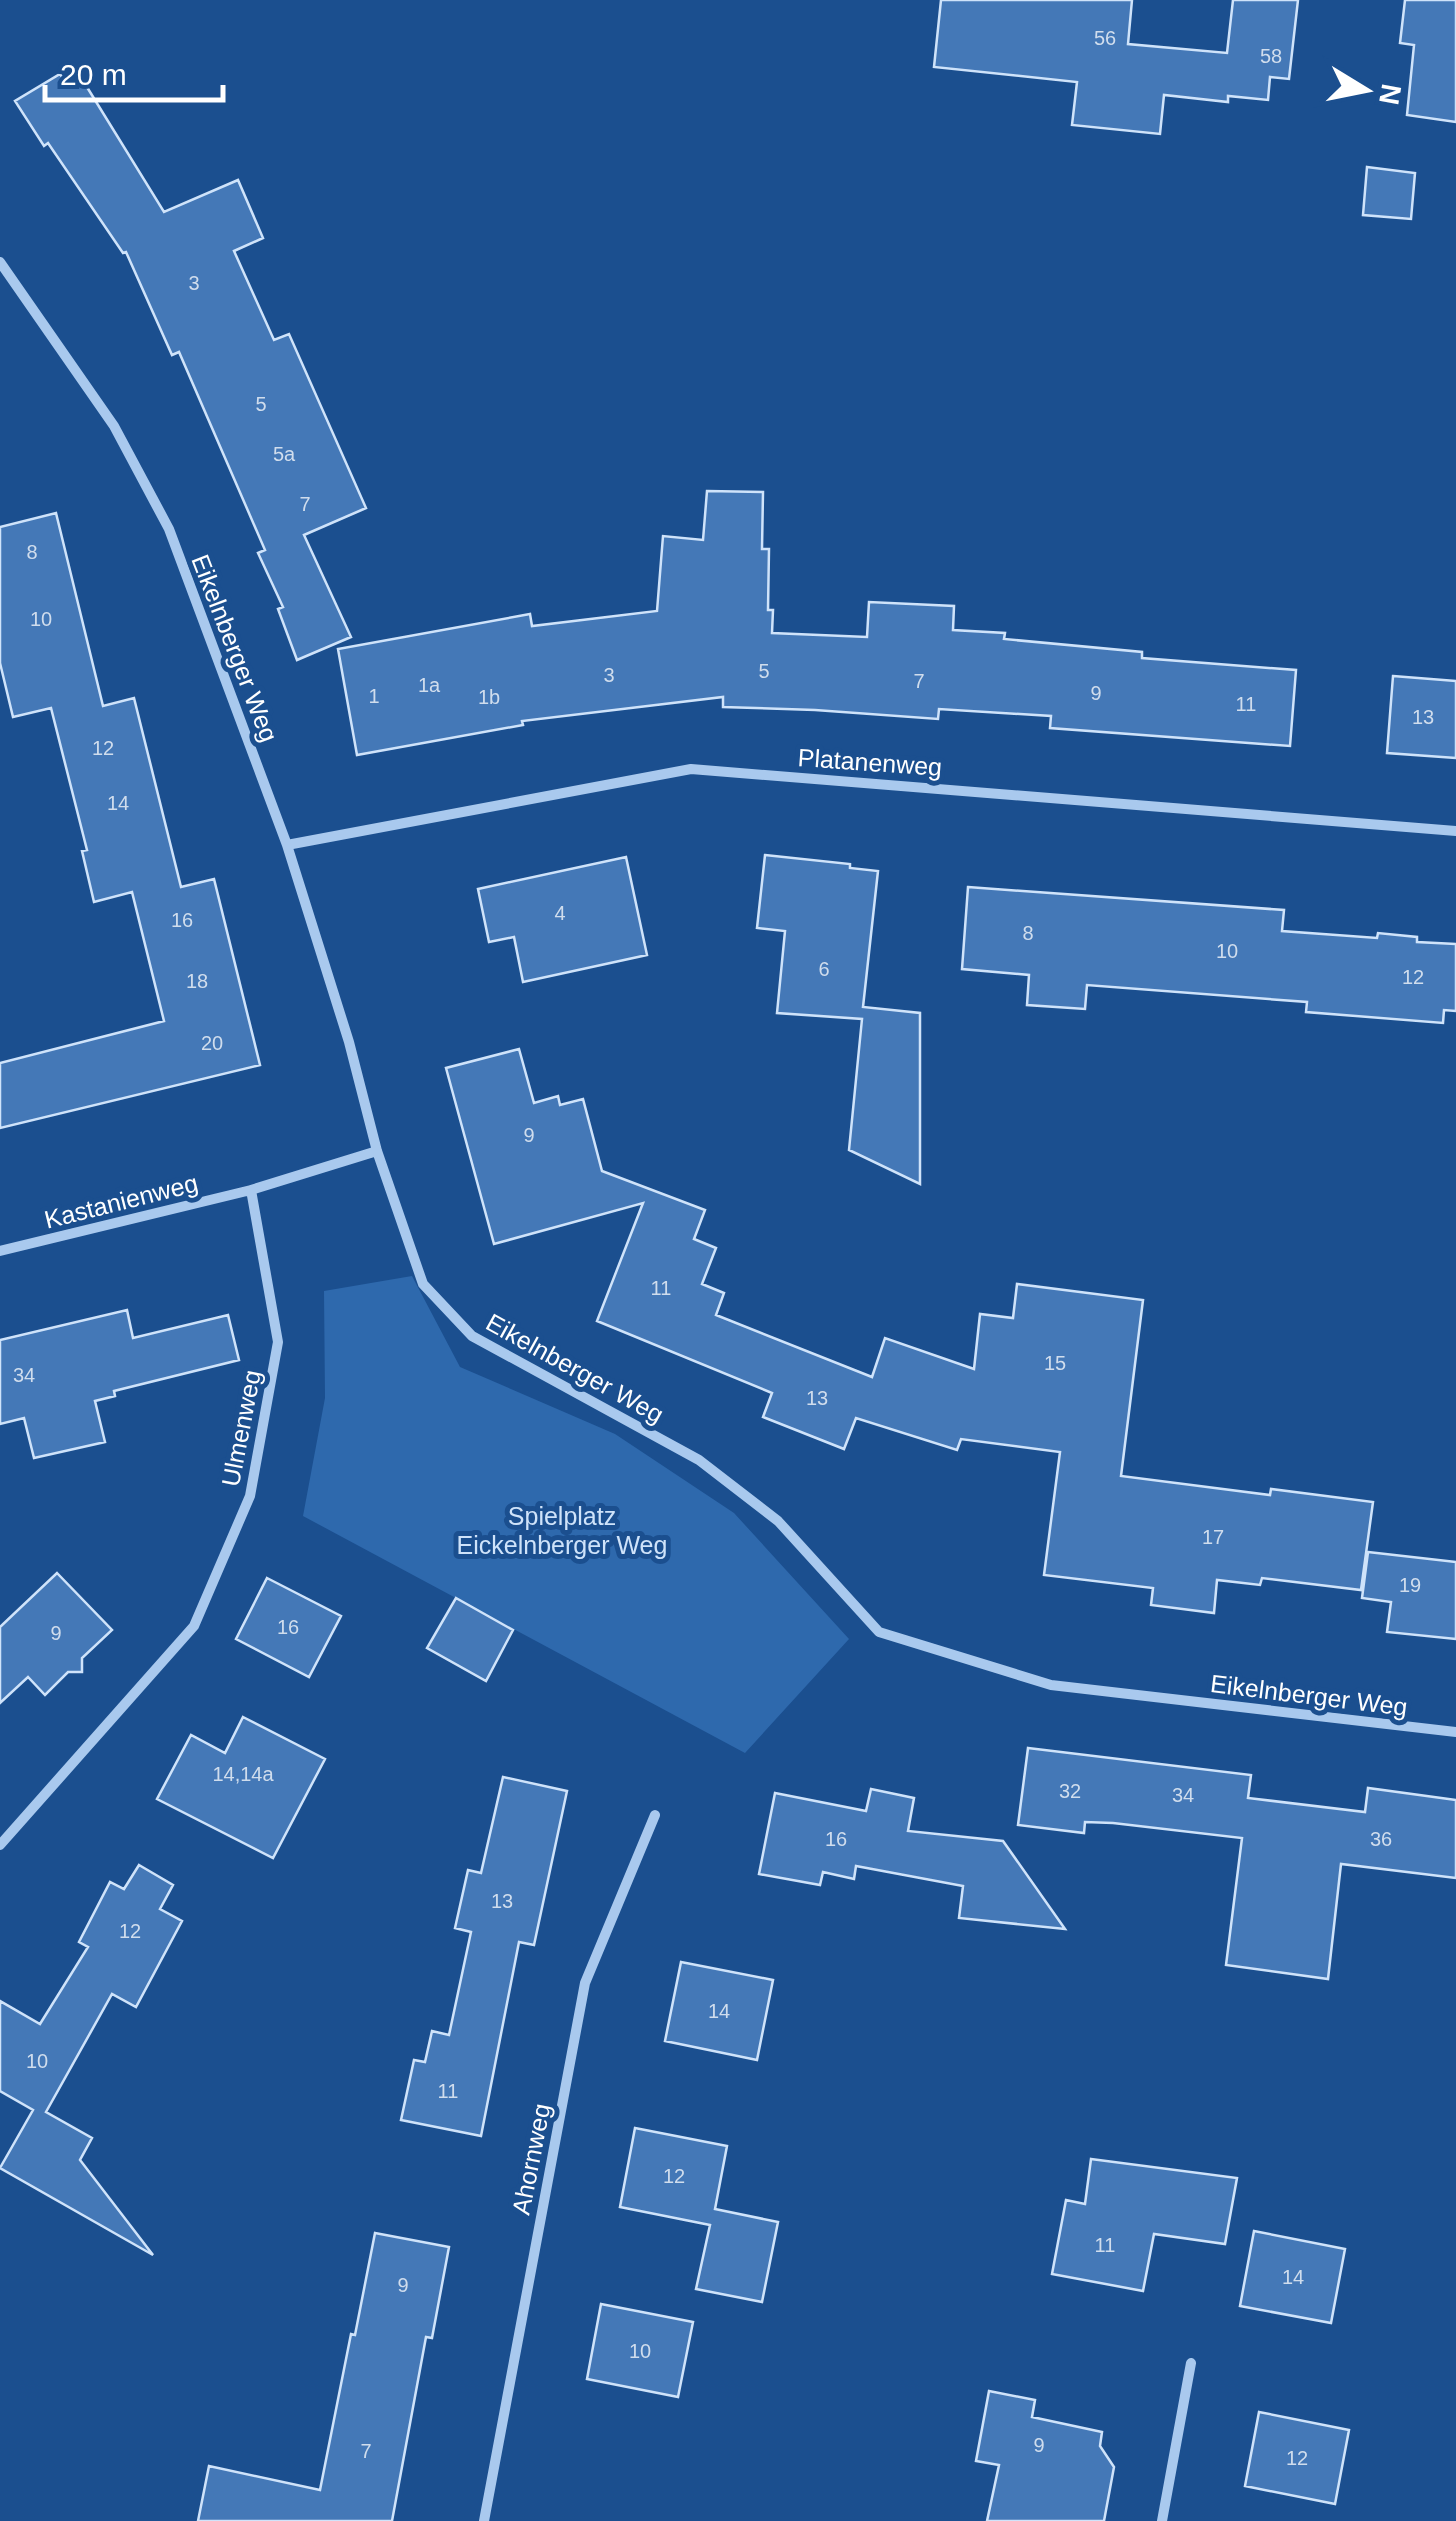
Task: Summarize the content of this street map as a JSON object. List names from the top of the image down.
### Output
{
  "streets": {
    "street": [
      "Eikelnberger Weg",
      "Platanenweg",
      "Kastanienweg",
      "Ulmenweg",
      "Ahornweg"
    ]
  },
  "crossings": [
    ["Eikelnberger Weg", "Platanenweg"],
    ["Kastanienweg", "Ulmenweg"]
  ],
  "parks": ["Spielplatz Eickelnberger Weg"],
  "house_numbers": [
    "56",
    "58",
    "3",
    "5",
    "5a",
    "7",
    "8",
    "10",
    "5",
    "3",
    "7",
    "1a",
    "9",
    "1",
    "1b",
    "11",
    "13",
    "12",
    "14",
    "4",
    "16",
    "8",
    "10",
    "6",
    "12",
    "18",
    "20",
    "9",
    "11",
    "15",
    "34",
    "13",
    "17",
    "19",
    "16",
    "9",
    "14,14a",
    "32",
    "34",
    "16",
    "36",
    "13",
    "12",
    "14",
    "10",
    "11",
    "12",
    "11",
    "14",
    "9",
    "10",
    "9",
    "7",
    "12"
  ],
  "scale_bar": "20 m",
  "north": "right"
}
